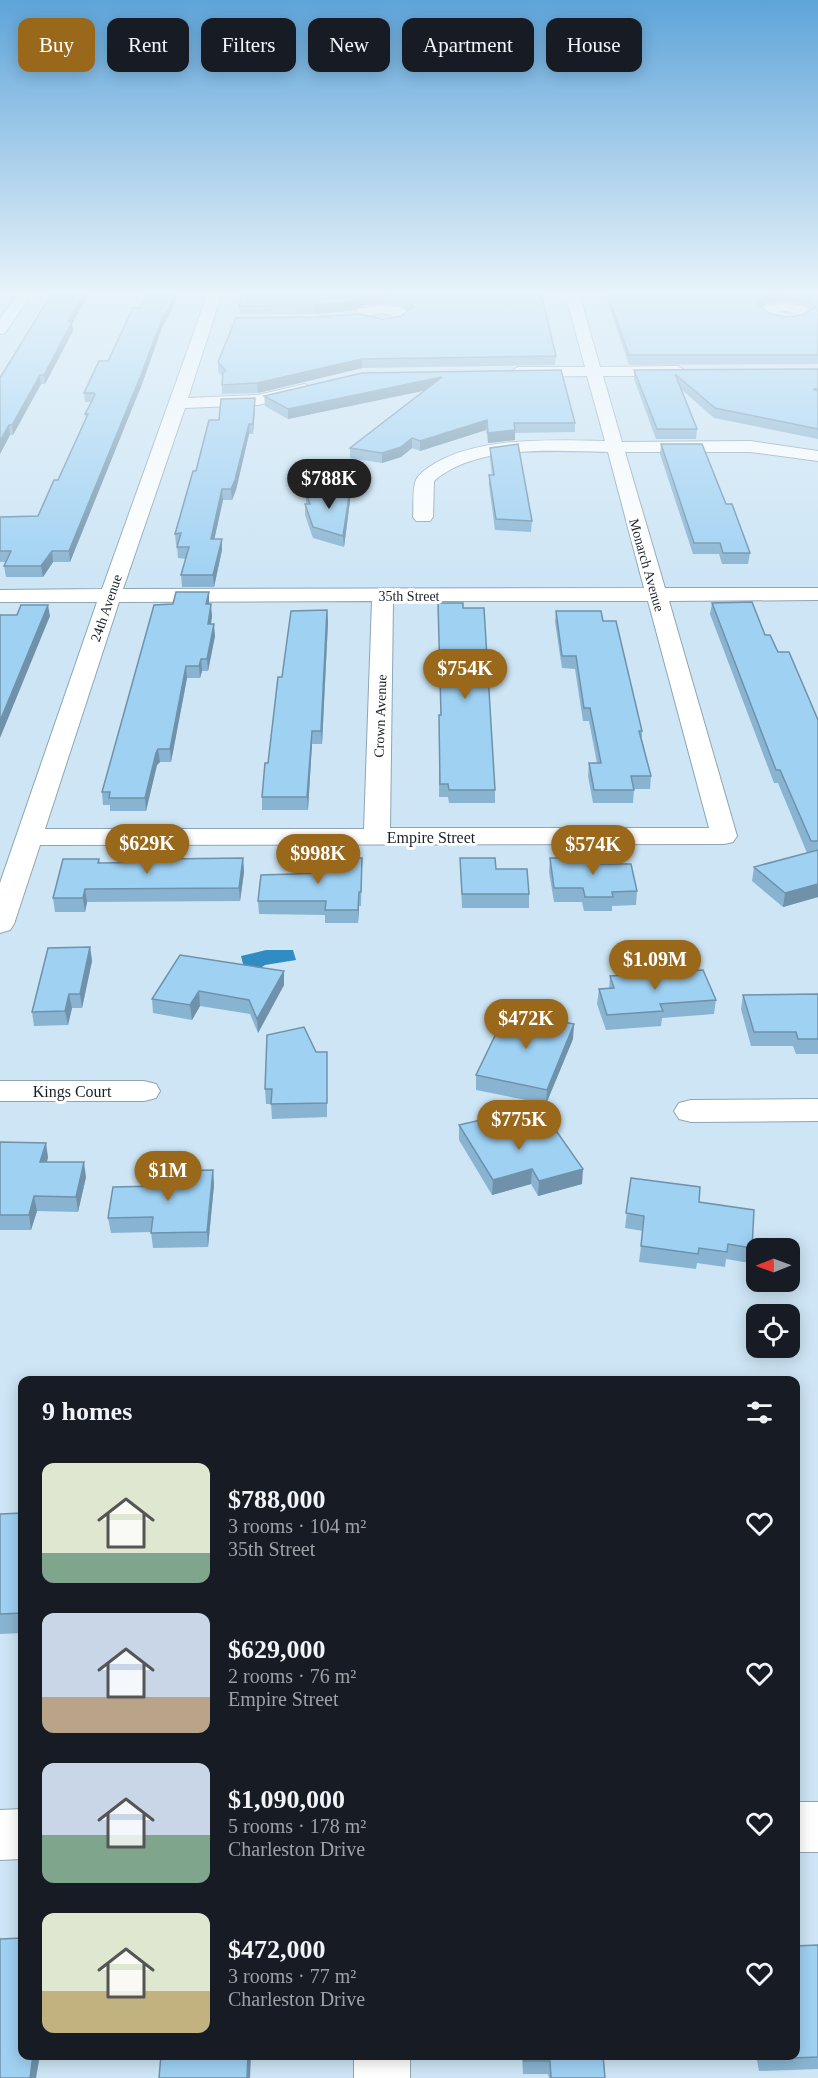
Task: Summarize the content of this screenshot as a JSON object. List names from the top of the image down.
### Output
{
  "streets": {
    "street": [
      "Monarch Avenue",
      "35th Street",
      "24th Avenue",
      "Crown Avenue",
      "Empire Street",
      "Kings Court"
    ]
  },
  "crossings": [
    ["Monarch Avenue", "35th Street"],
    ["Monarch Avenue", "Empire Street"],
    ["35th Street", "24th Avenue"],
    ["35th Street", "Crown Avenue"],
    ["24th Avenue", "Empire Street"],
    ["Crown Avenue", "Empire Street"]
  ],
  "north": "left",
  "page": {
    "chip": [
      "Buy",
      "Rent",
      "Filters",
      "New",
      "Apartment",
      "House"
    ],
    "price": [
      "$788K",
      "$754K",
      "$629K",
      "$574K",
      "$998K",
      "$1.09M",
      "$472K",
      "$775K",
      "$1M"
    ],
    "heading": "9 homes",
    "list": [
      {
        "name": "$788,000",
        "note": "3 rooms · 104 m² · 35th Street"
      },
      {
        "name": "$629,000",
        "note": "2 rooms · 76 m² · Empire Street"
      },
      {
        "name": "$1,090,000",
        "note": "5 rooms · 178 m² · Charleston Drive"
      },
      {
        "name": "$472,000",
        "note": "3 rooms · 77 m² · Charleston Drive"
      }
    ]
  }
}
